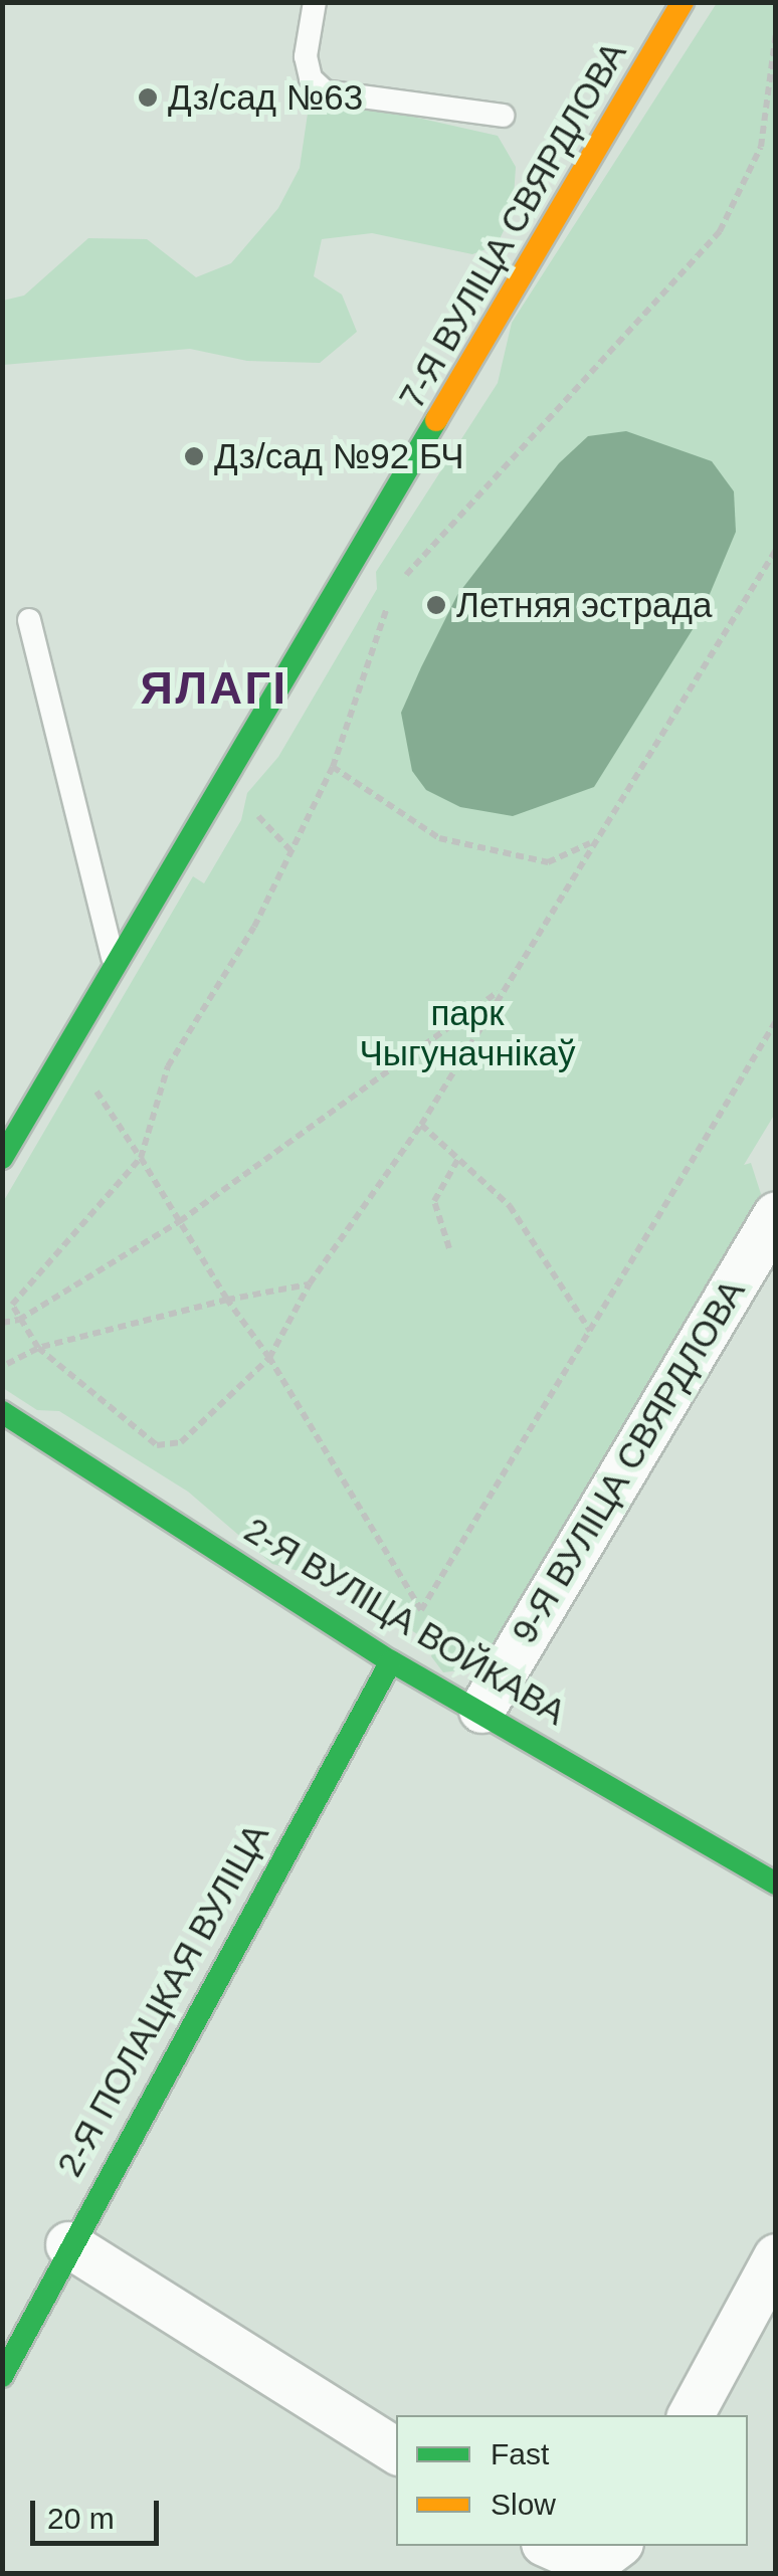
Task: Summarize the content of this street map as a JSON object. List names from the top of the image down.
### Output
{
  "streets": {
    "street": [
      "7-Я ВУЛІЦА СВЯРДЛОВА",
      "9-Я ВУЛІЦА СВЯРДЛОВА",
      "2-Я ВУЛІЦА ВОЙКАВА",
      "2-Я ПОЛАЦКАЯ ВУЛІЦА"
    ]
  },
  "crossings": [
    ["9-Я ВУЛІЦА СВЯРДЛОВА", "2-Я ВУЛІЦА ВОЙКАВА"],
    ["2-Я ВУЛІЦА ВОЙКАВА", "2-Я ПОЛАЦКАЯ ВУЛІЦА"]
  ],
  "districts": ["ЯЛАГІ"],
  "parks": ["парк Чыгуначнікаў"],
  "places": ["Дз/сад №63", "Дз/сад №92 БЧ", "Летняя эстрада"],
  "legend": ["Fast", "Slow"],
  "scale_bar": "20 m"
}
